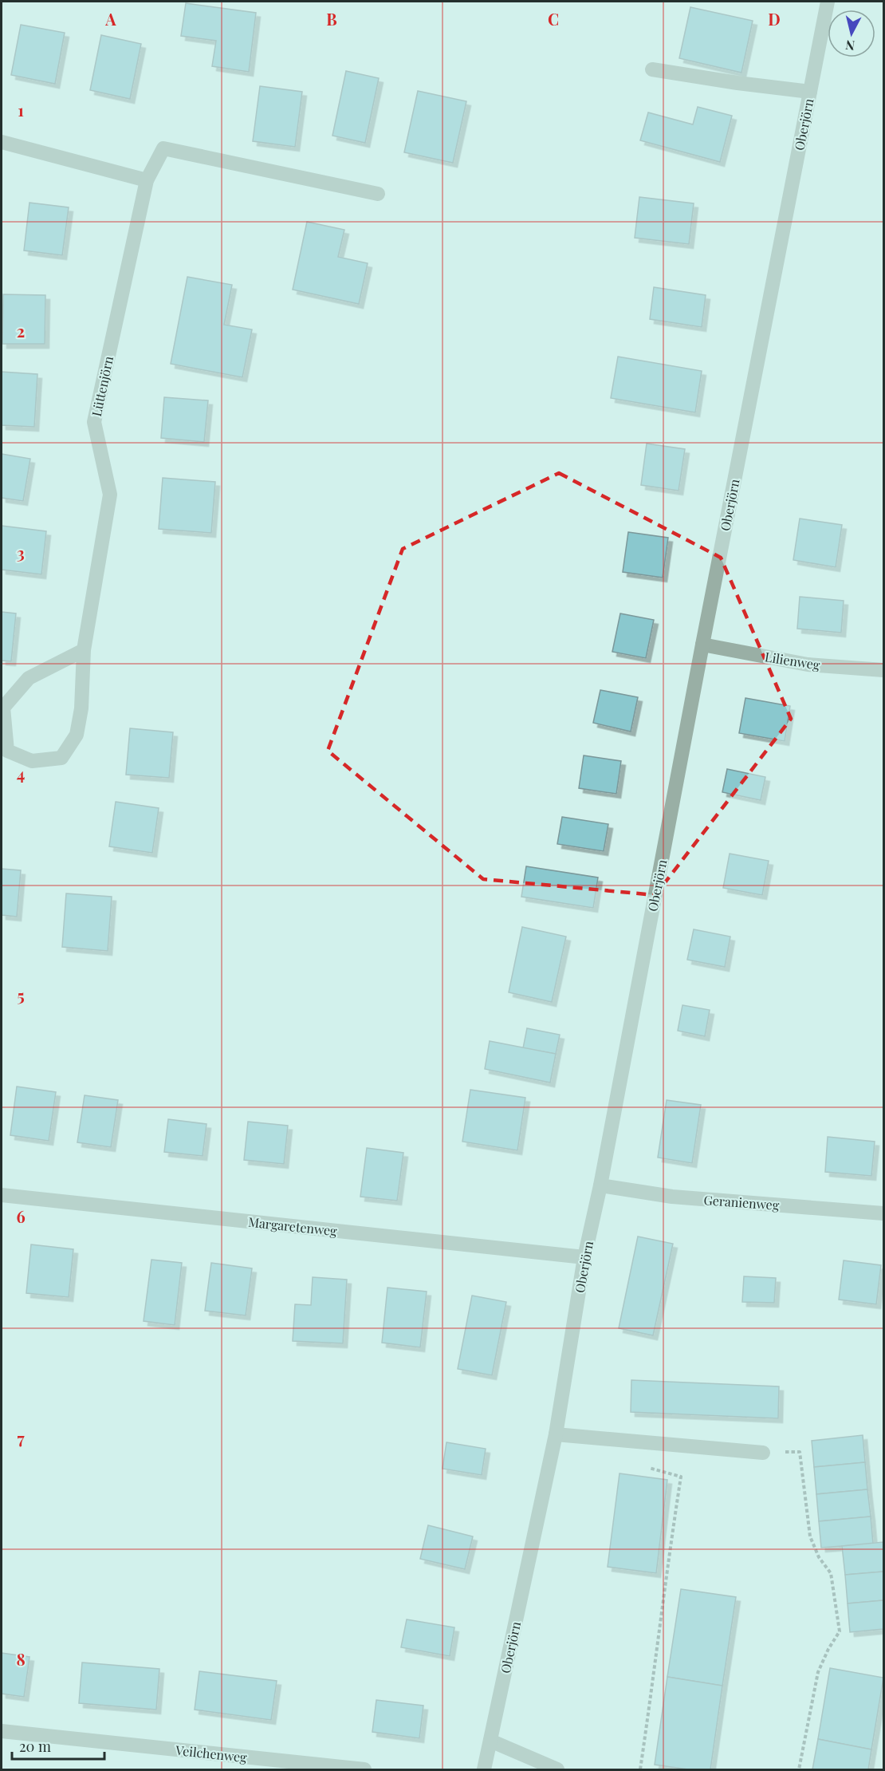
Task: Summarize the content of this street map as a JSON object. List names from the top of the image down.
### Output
{
  "streets": {
    "street": [
      "Oberjörn",
      "Lüttenjörn",
      "Lilienweg",
      "Geranienweg",
      "Margaretenweg",
      "Veilchenweg"
    ]
  },
  "crossings": [
    ["Oberjörn", "Lilienweg"],
    ["Oberjörn", "Geranienweg"],
    ["Oberjörn", "Margaretenweg"]
  ],
  "scale_bar": "20 m",
  "north": "bottom",
  "grid": {
    "columns": [
      "A",
      "B",
      "C",
      "D"
    ],
    "rows": [
      "1",
      "2",
      "3",
      "4",
      "5",
      "6",
      "7",
      "8"
    ]
  }
}
